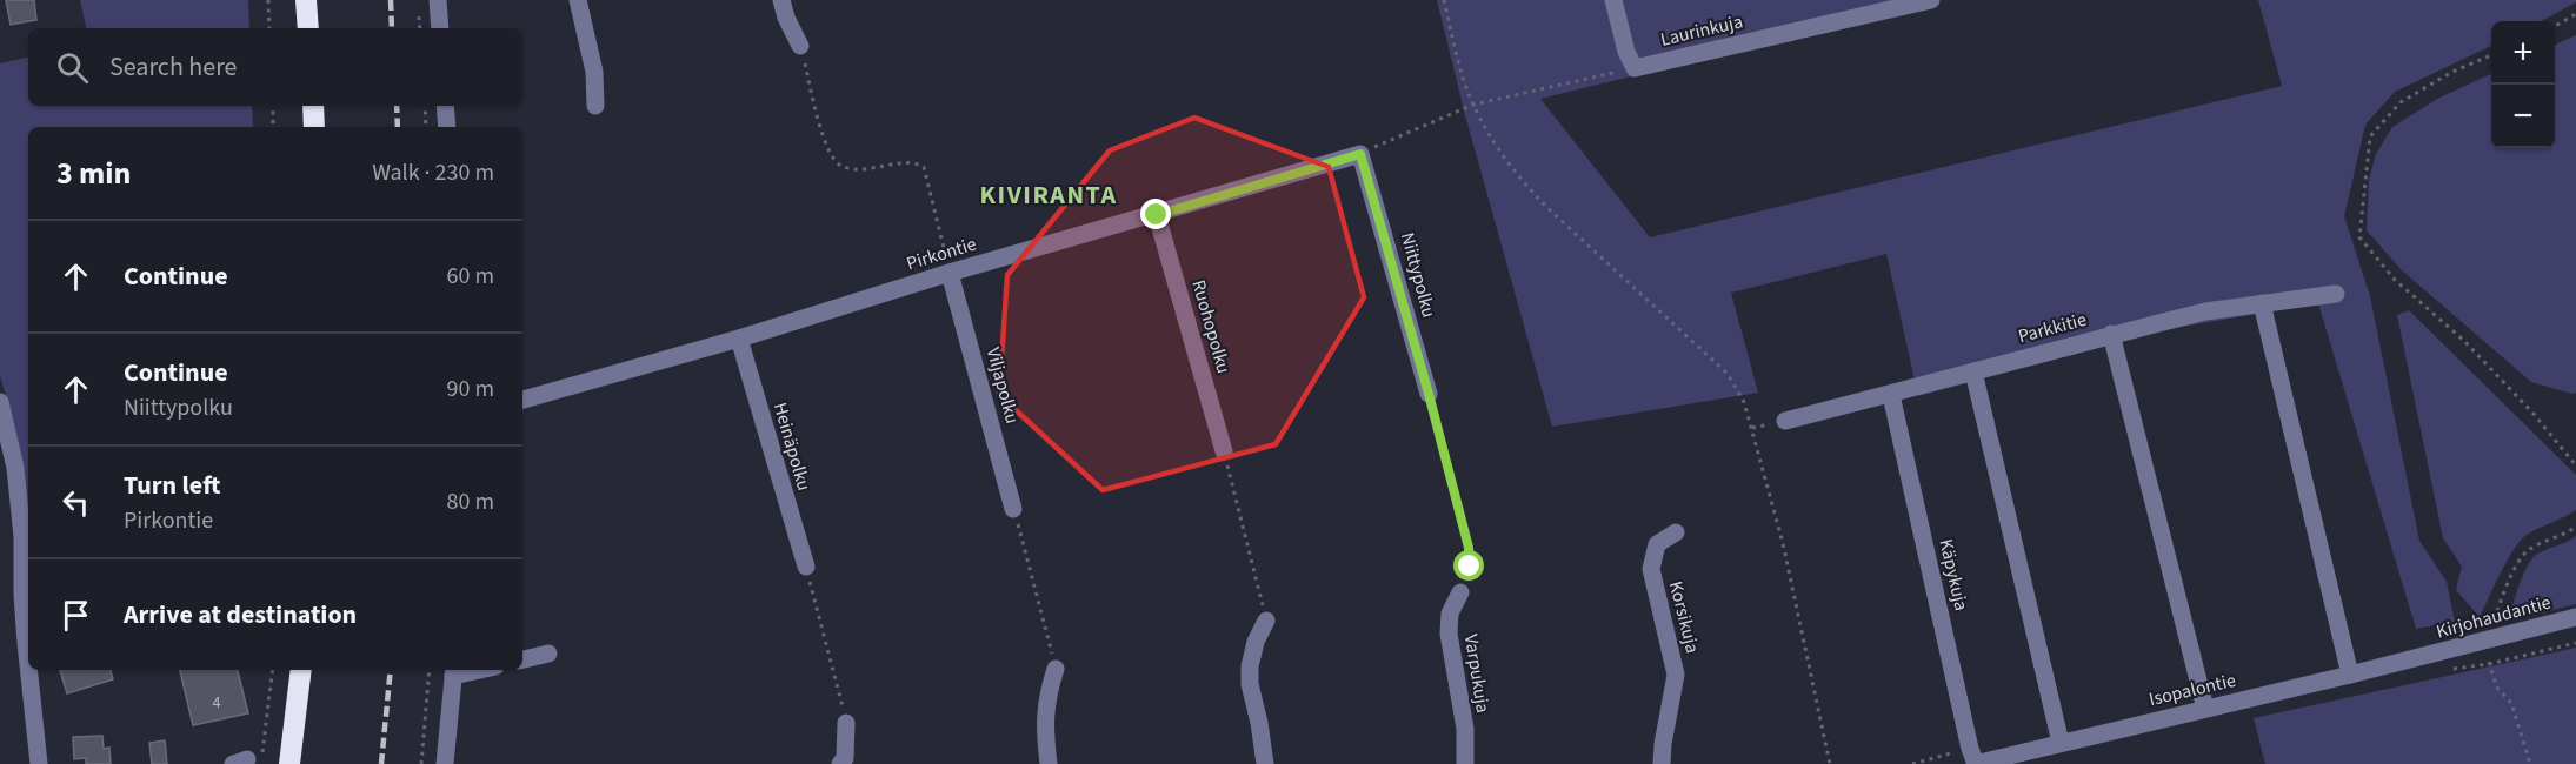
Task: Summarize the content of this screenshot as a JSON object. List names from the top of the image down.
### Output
{
  "streets": {
    "street": [
      "Laurinkuja",
      "Pirkontie",
      "Niittypolku",
      "Ruohopolku",
      "Parkkitie",
      "Viljapolku",
      "Heinäpolku",
      "Käpykuja",
      "Korsikuja",
      "Kirjohaudantie",
      "Varpukuja",
      "Isopalontie"
    ]
  },
  "crossings": [
    ["Pirkontie", "Niittypolku"],
    ["Pirkontie", "Ruohopolku"],
    ["Pirkontie", "Viljapolku"],
    ["Pirkontie", "Heinäpolku"],
    ["Parkkitie", "Käpykuja"],
    ["Käpykuja", "Isopalontie"],
    ["Kirjohaudantie", "Isopalontie"]
  ],
  "districts": ["KIVIRANTA"],
  "house_numbers": ["4"],
  "page": {
    "map_buttons": ["+", "−"],
    "search": "Search here",
    "heading": ["3 min", "Walk · 230 m"],
    "list": [
      ["Continue", "60 m"],
      ["Continue", "Niittypolku", "90 m"],
      ["Turn left", "Pirkontie", "80 m"],
      "Arrive at destination"
    ]
  }
}
